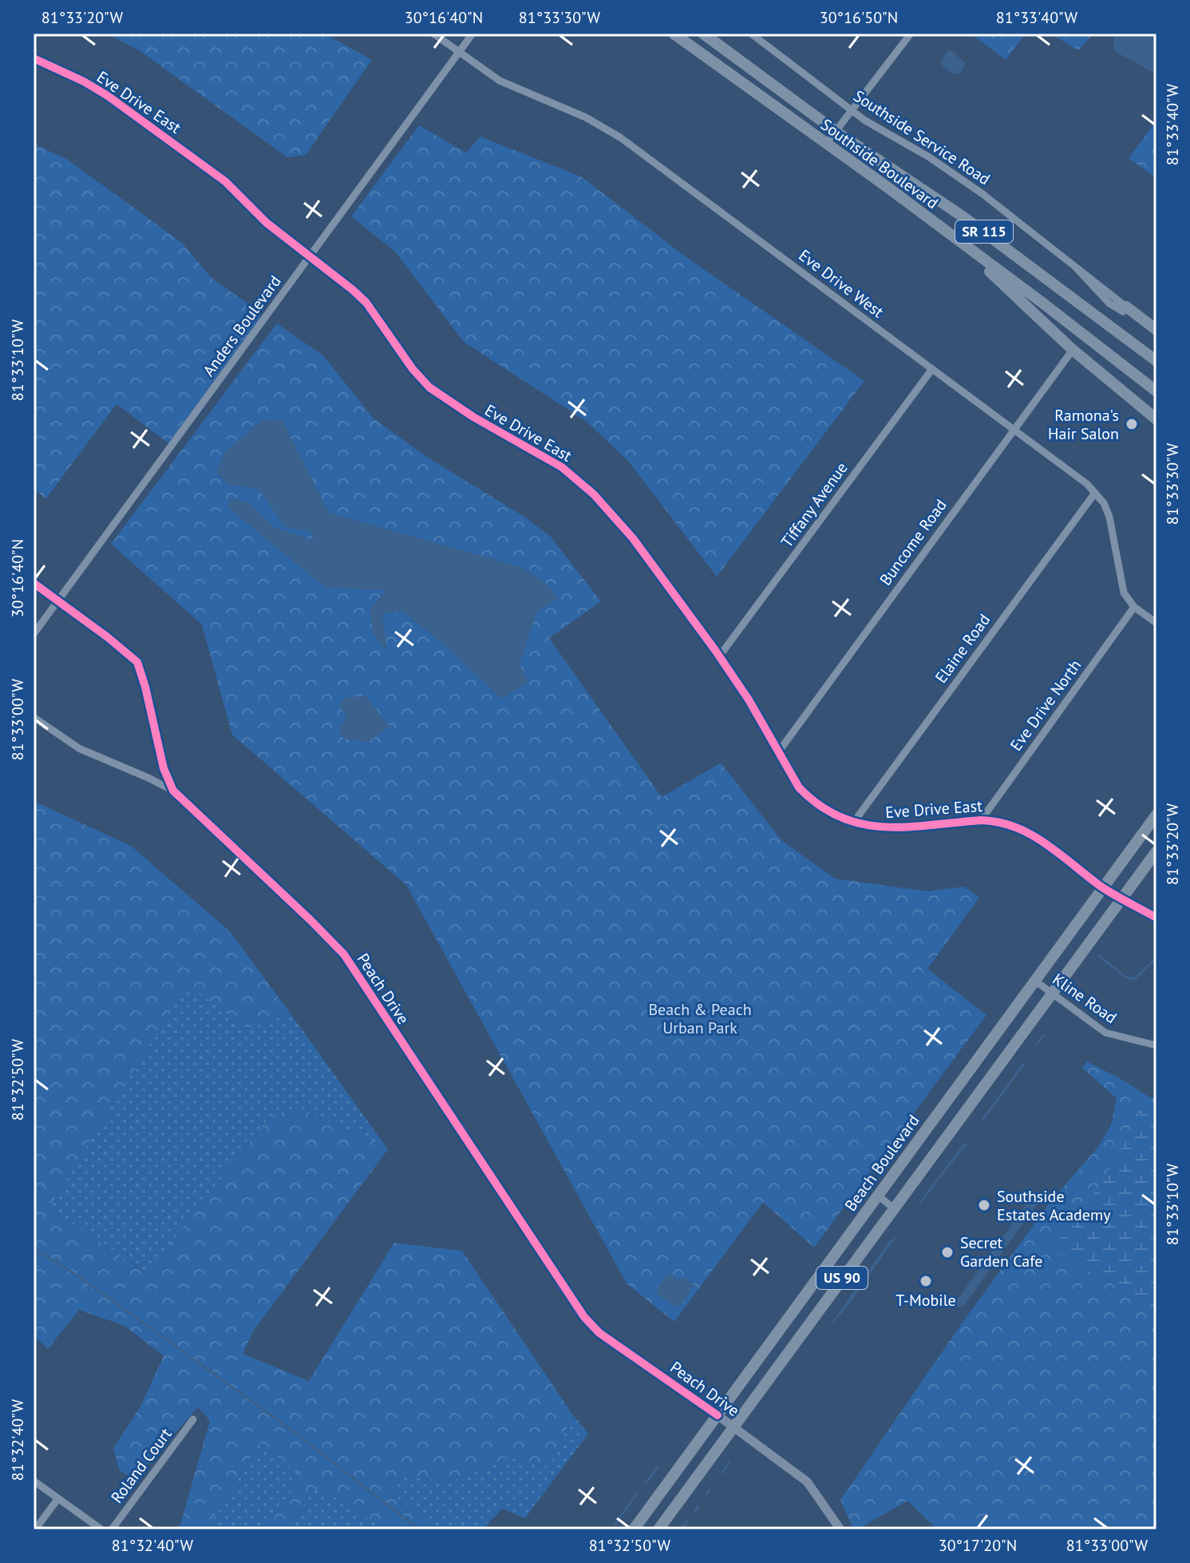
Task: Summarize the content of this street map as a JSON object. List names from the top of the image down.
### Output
{
  "streets": {
    "highway": [
      "Southside Boulevard",
      "SR 115",
      "Beach Boulevard",
      "US 90"
    ],
    "main road": ["Peach Drive"],
    "street": [
      "Eve Drive East",
      "Southside Service Road",
      "Eve Drive West",
      "Anders Boulevard",
      "Tiffany Avenue",
      "Buncome Road",
      "Elaine Road",
      "Eve Drive North",
      "Kline Road",
      "Roland Court"
    ]
  },
  "crossings": [
    ["Eve Drive East", "Anders Boulevard"],
    ["Eve Drive East", "Tiffany Avenue"],
    ["Eve Drive East", "Buncome Road"],
    ["Eve Drive East", "Elaine Road"],
    ["Eve Drive East", "Eve Drive North"],
    ["Eve Drive East", "Beach Boulevard"],
    ["Eve Drive East", "US 90"],
    ["Eve Drive West", "Anders Boulevard"],
    ["Eve Drive West", "Tiffany Avenue"],
    ["Eve Drive West", "Buncome Road"],
    ["Eve Drive West", "Elaine Road"],
    ["Eve Drive West", "Eve Drive North"],
    ["Anders Boulevard", "Peach Drive"],
    ["Peach Drive", "Beach Boulevard"],
    ["Peach Drive", "US 90"],
    ["Kline Road", "Beach Boulevard"],
    ["Kline Road", "US 90"]
  ],
  "parks": ["Beach & Peach Urban Park"],
  "places": [
    "Ramona's Hair Salon",
    "Southside Estates Academy",
    "Secret Garden Cafe",
    "T-Mobile"
  ],
  "coordinates": [
    "81°33'20\"W",
    "30°16'40\"N",
    "81°33'30\"W",
    "30°16'50\"N",
    "81°33'40\"W",
    "81°33'10\"W",
    "81°33'00\"W",
    "81°32'50\"W",
    "81°32'40\"W",
    "30°17'20\"N"
  ]
}
